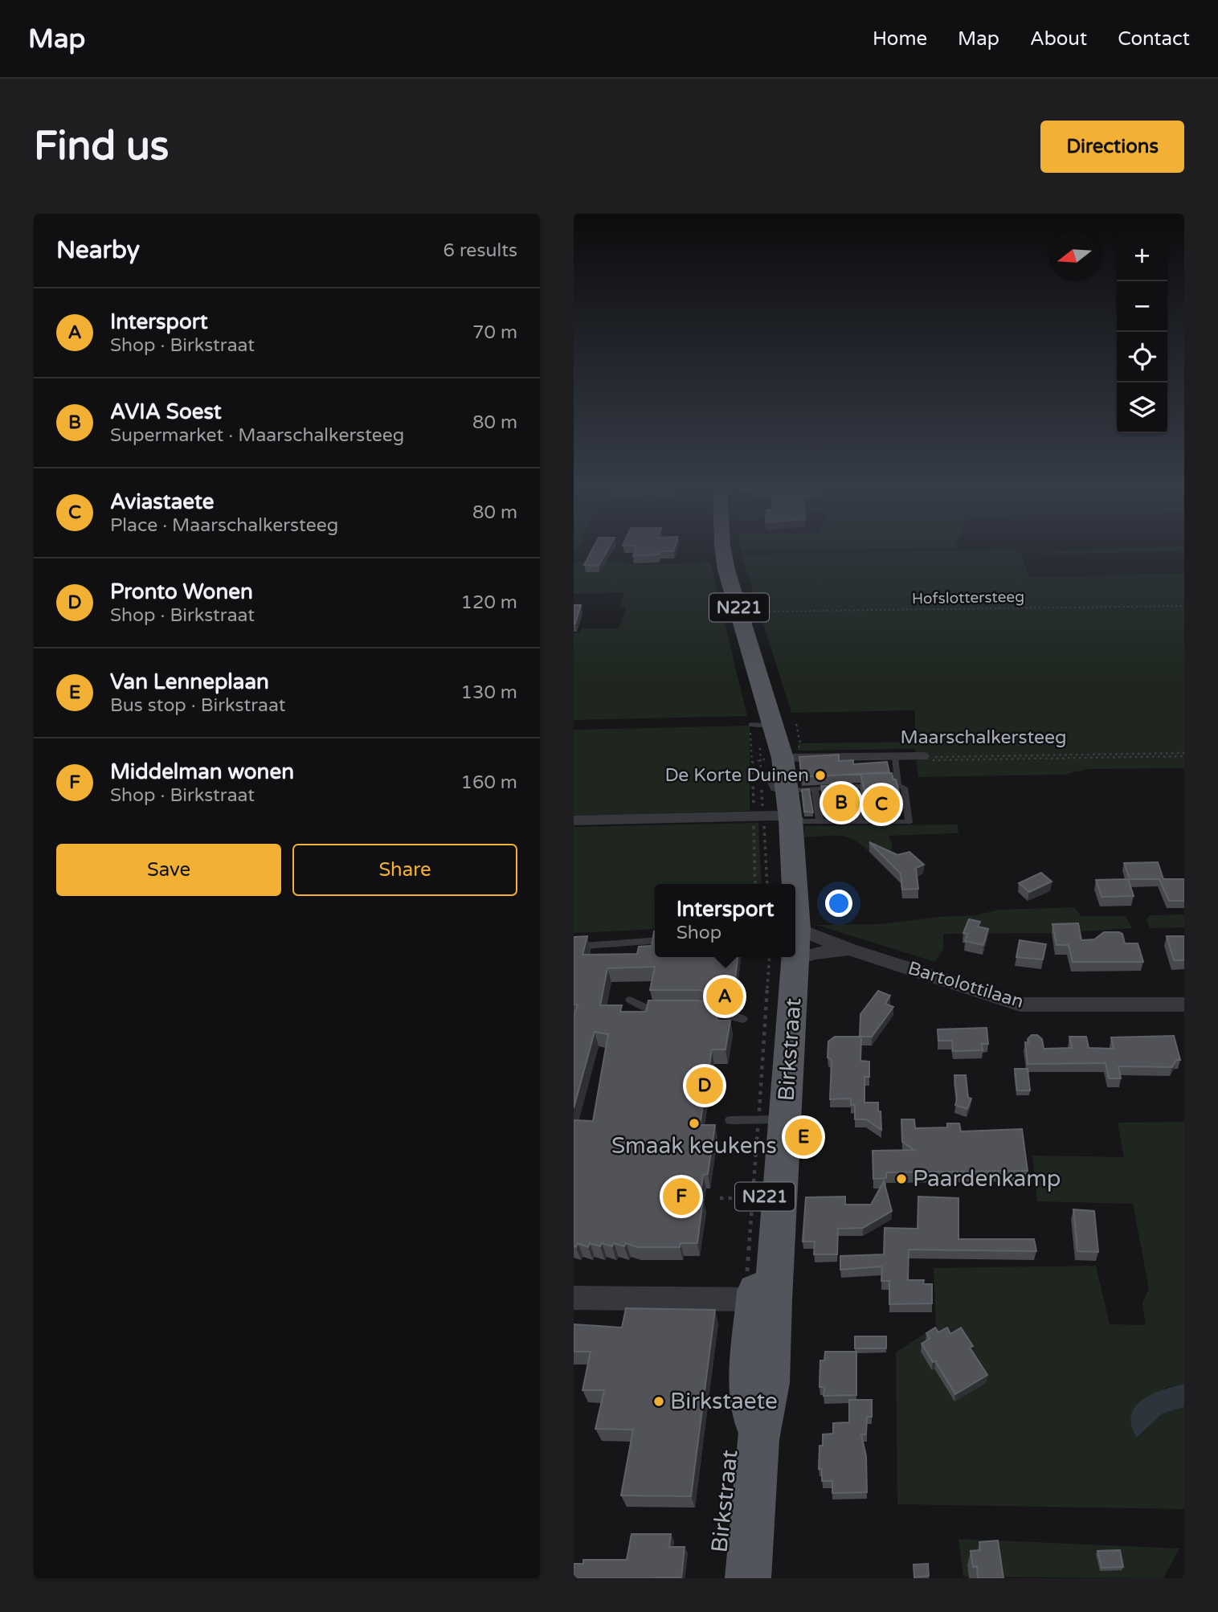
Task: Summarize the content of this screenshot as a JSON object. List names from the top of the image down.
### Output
{
  "streets": {
    "main road": ["N221", "Birkstraat"],
    "street": ["Maarschalkersteeg", "Bartolottilaan"],
    "path": ["Hofslottersteeg"]
  },
  "crossings": [
    ["Maarschalkersteeg", "Birkstraat"]
  ],
  "places": [
    "De Korte Duinen",
    "Smaak keukens",
    "Paardenkamp",
    "Birkstaete"
  ],
  "north": "left",
  "page": {
    "header": "Map",
    "nav": [
      "Home",
      "Map",
      "About",
      "Contact"
    ],
    "buttons": [
      "Directions",
      ["Save", "Share"]
    ],
    "title": "Find us",
    "heading": ["Nearby", "6 results"],
    "map_buttons": ["+", "−"],
    "list": [
      {
        "mark": "A",
        "name": "Intersport",
        "note": "Shop · Birkstraat",
        "value": "70 m"
      },
      {
        "mark": "B",
        "name": "AVIA Soest",
        "note": "Supermarket · Maarschalkersteeg",
        "value": "80 m"
      },
      {
        "mark": "C",
        "name": "Aviastaete",
        "note": "Place · Maarschalkersteeg",
        "value": "80 m"
      },
      {
        "mark": "D",
        "name": "Pronto Wonen",
        "note": "Shop · Birkstraat",
        "value": "120 m"
      },
      {
        "mark": "E",
        "name": "Van Lenneplaan",
        "note": "Bus stop · Birkstraat",
        "value": "130 m"
      },
      {
        "mark": "F",
        "name": "Middelman wonen",
        "note": "Shop · Birkstraat",
        "value": "160 m"
      }
    ],
    "pins": [
      "B",
      "C",
      "A",
      "D",
      "E",
      "F"
    ],
    "popup": ["Intersport", "Shop"]
  }
}
